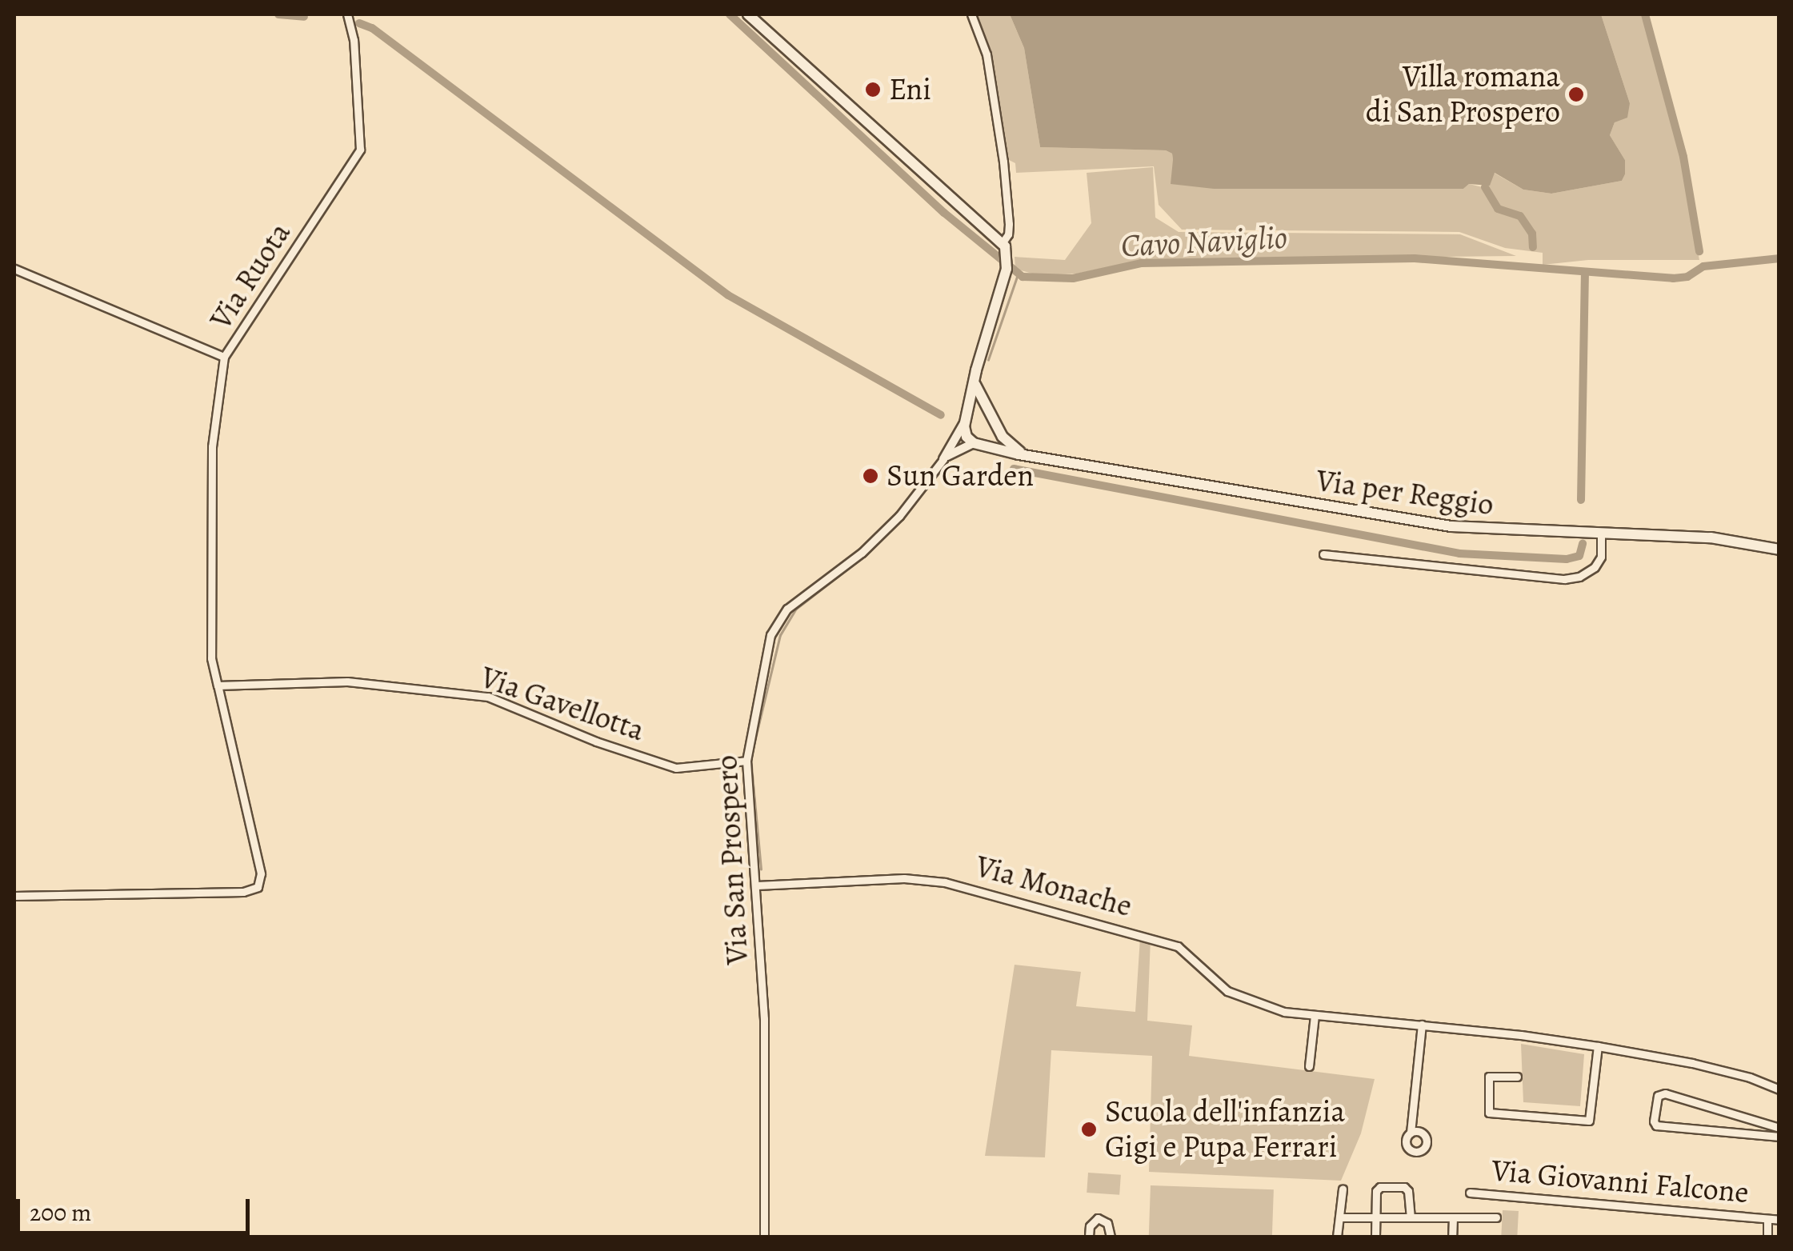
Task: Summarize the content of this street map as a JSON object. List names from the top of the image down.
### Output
{
  "streets": {
    "main road": ["Via per Reggio"],
    "street": [
      "Via Ruota",
      "Via Gavellotta",
      "Via San Prospero",
      "Via Monache",
      "Via Giovanni Falcone"
    ]
  },
  "crossings": [
    ["Via per Reggio", "Via San Prospero"],
    ["Via Gavellotta", "Via San Prospero"],
    ["Via San Prospero", "Via Monache"]
  ],
  "water": ["Cavo Naviglio"],
  "places": [
    "Eni",
    "Villa romana di San Prospero",
    "Sun Garden",
    "Scuola dell'infanzia Gigi e Pupa Ferrari"
  ],
  "scale_bar": "200 m"
}
